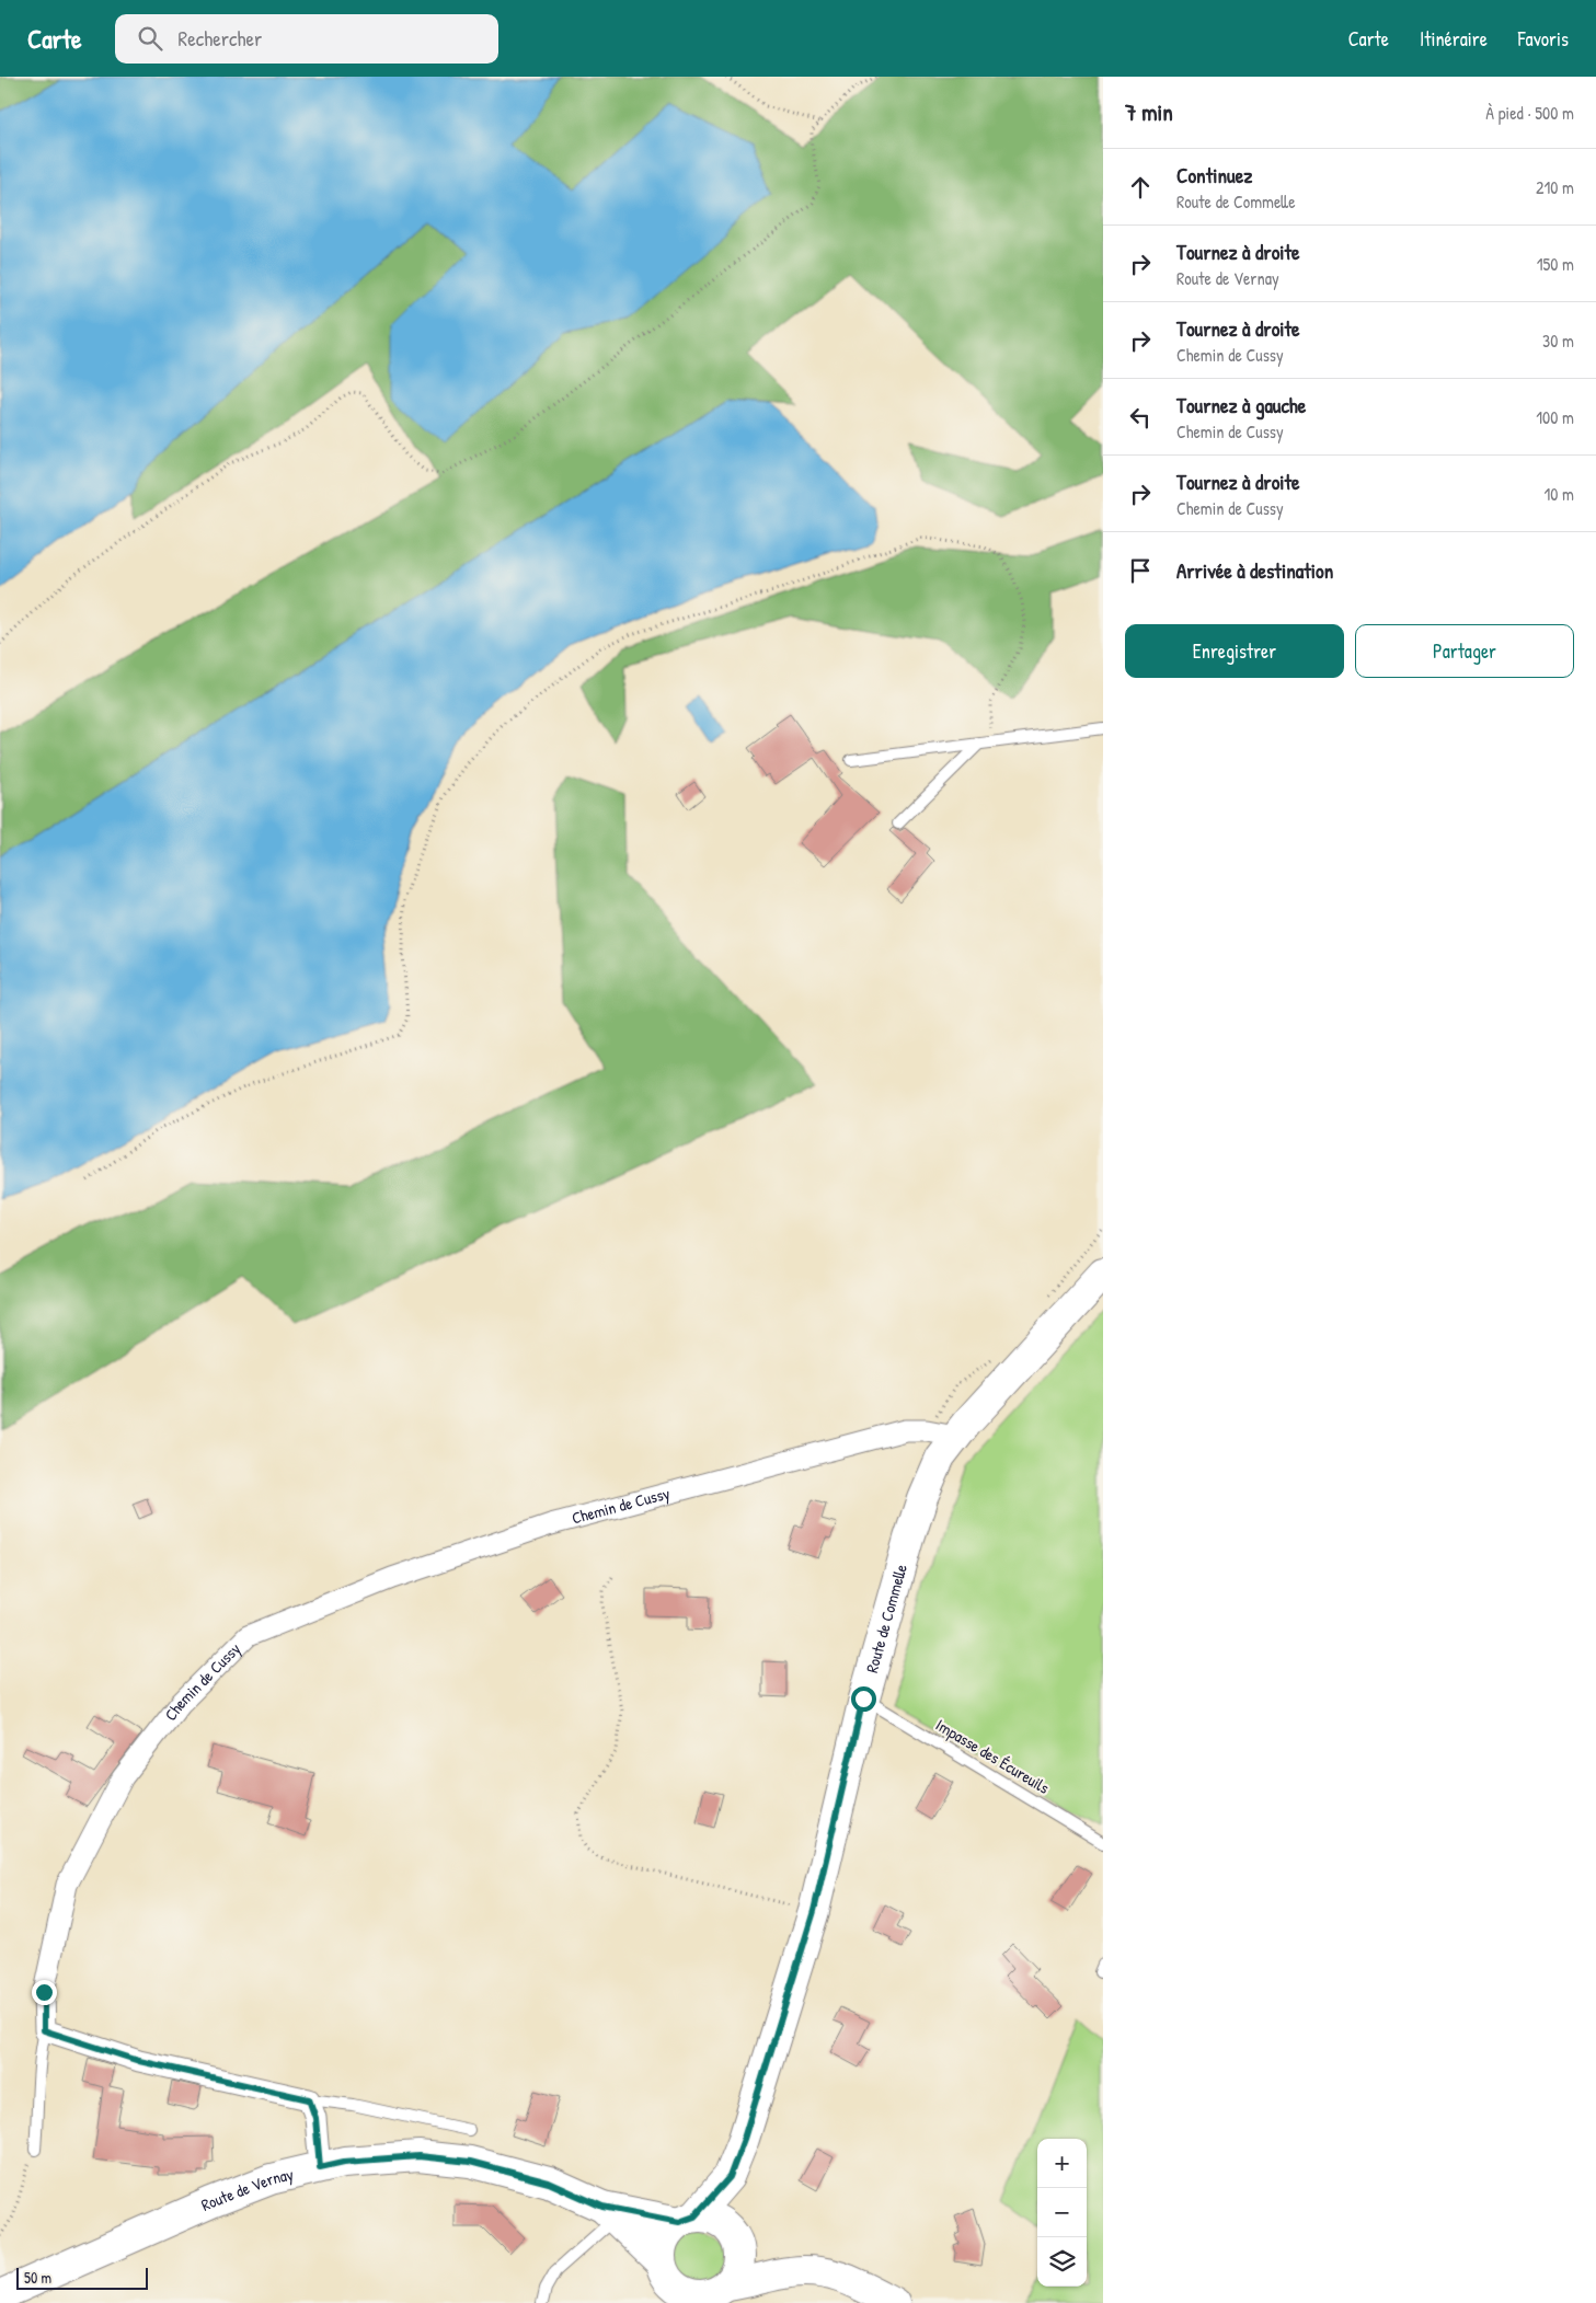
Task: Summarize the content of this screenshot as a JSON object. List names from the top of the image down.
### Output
{
  "streets": {
    "street": ["Chemin de Cussy", "Route de Commelle", "Route de Vernay"],
    "lane": ["Impasse des Écureuils"]
  },
  "crossings": [
    ["Chemin de Cussy", "Route de Commelle"],
    ["Route de Commelle", "Impasse des Écureuils"],
    ["Route de Commelle", "Route de Vernay"]
  ],
  "scale_bar": "50 m",
  "page": {
    "header": "Carte",
    "search": "Rechercher",
    "nav": ["Carte", "Itinéraire", "Favoris"],
    "heading": ["7 min", "À pied · 500 m"],
    "list": [
      ["Continuez", "Route de Commelle", "210 m"],
      ["Tournez à droite", "Route de Vernay", "150 m"],
      ["Tournez à droite", "Chemin de Cussy", "30 m"],
      ["Tournez à gauche", "Chemin de Cussy", "100 m"],
      ["Tournez à droite", "Chemin de Cussy", "10 m"],
      "Arrivée à destination"
    ],
    "buttons": ["Enregistrer", "Partager"],
    "map_buttons": ["+", "−"],
    "scale": "50 m"
  }
}
